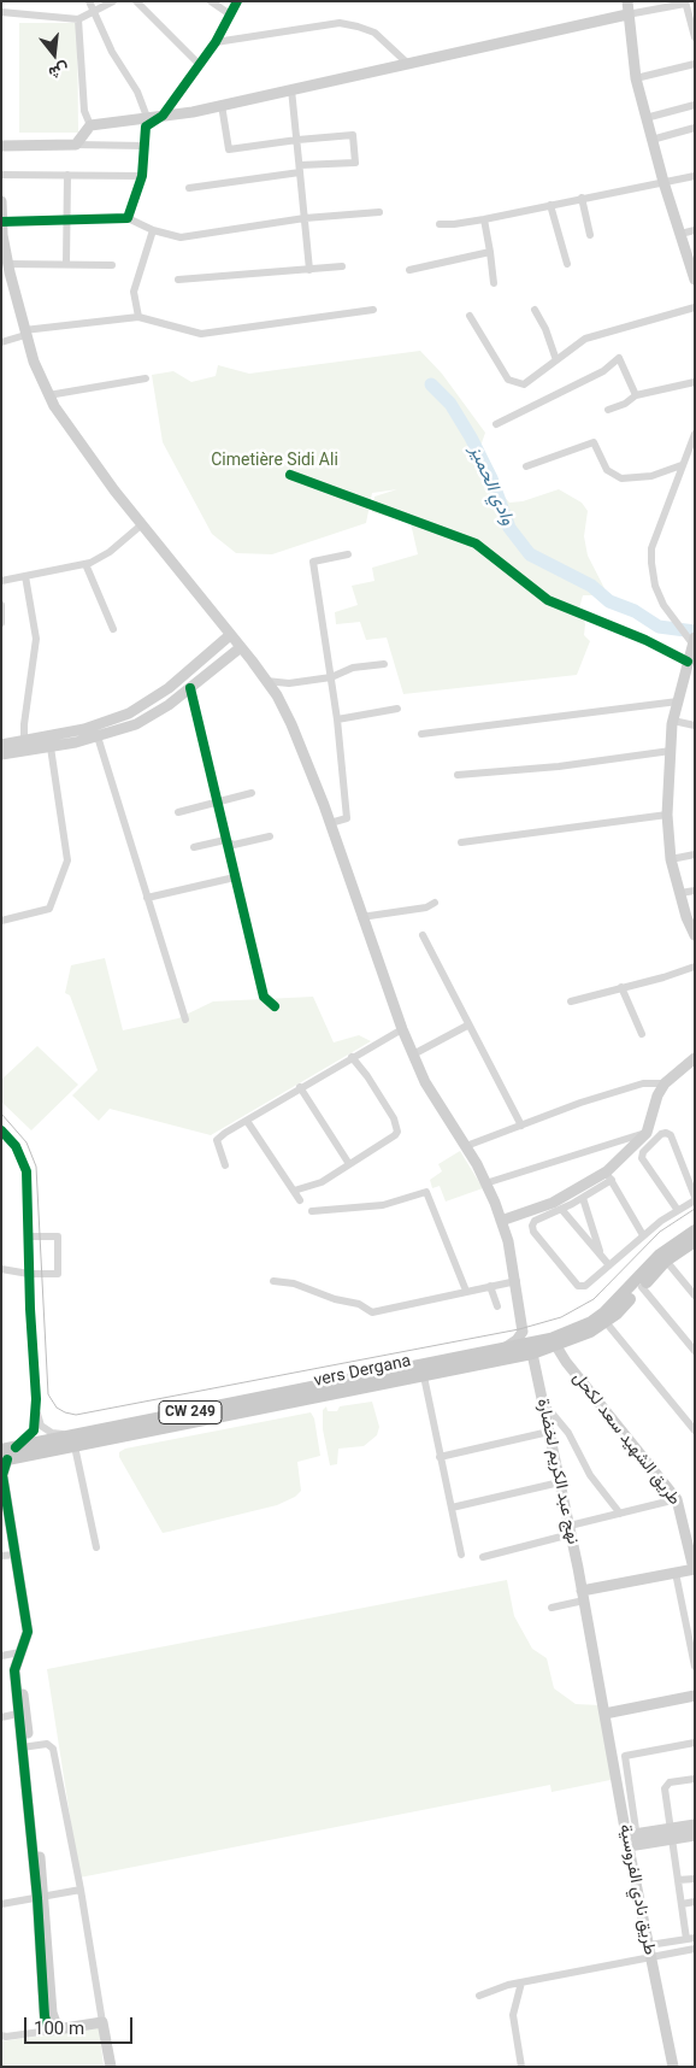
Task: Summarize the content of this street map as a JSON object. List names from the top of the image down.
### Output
{
  "streets": {
    "main road": [
      "vers Dergana",
      "طريق الشهيد سعد لكحل",
      "نهج عبد الكريم لخضارة",
      "طريق نادي الفروسية"
    ]
  },
  "crossings": [
    ["vers Dergana", "طريق الشهيد سعد لكحل"],
    ["vers Dergana", "نهج عبد الكريم لخضارة"],
    ["نهج عبد الكريم لخضارة", "طريق نادي الفروسية"]
  ],
  "water": ["وادي الحميز"],
  "parks": ["Cimetière Sidi Ali"],
  "scale_bar": "100 m",
  "north": "bottom"
}
